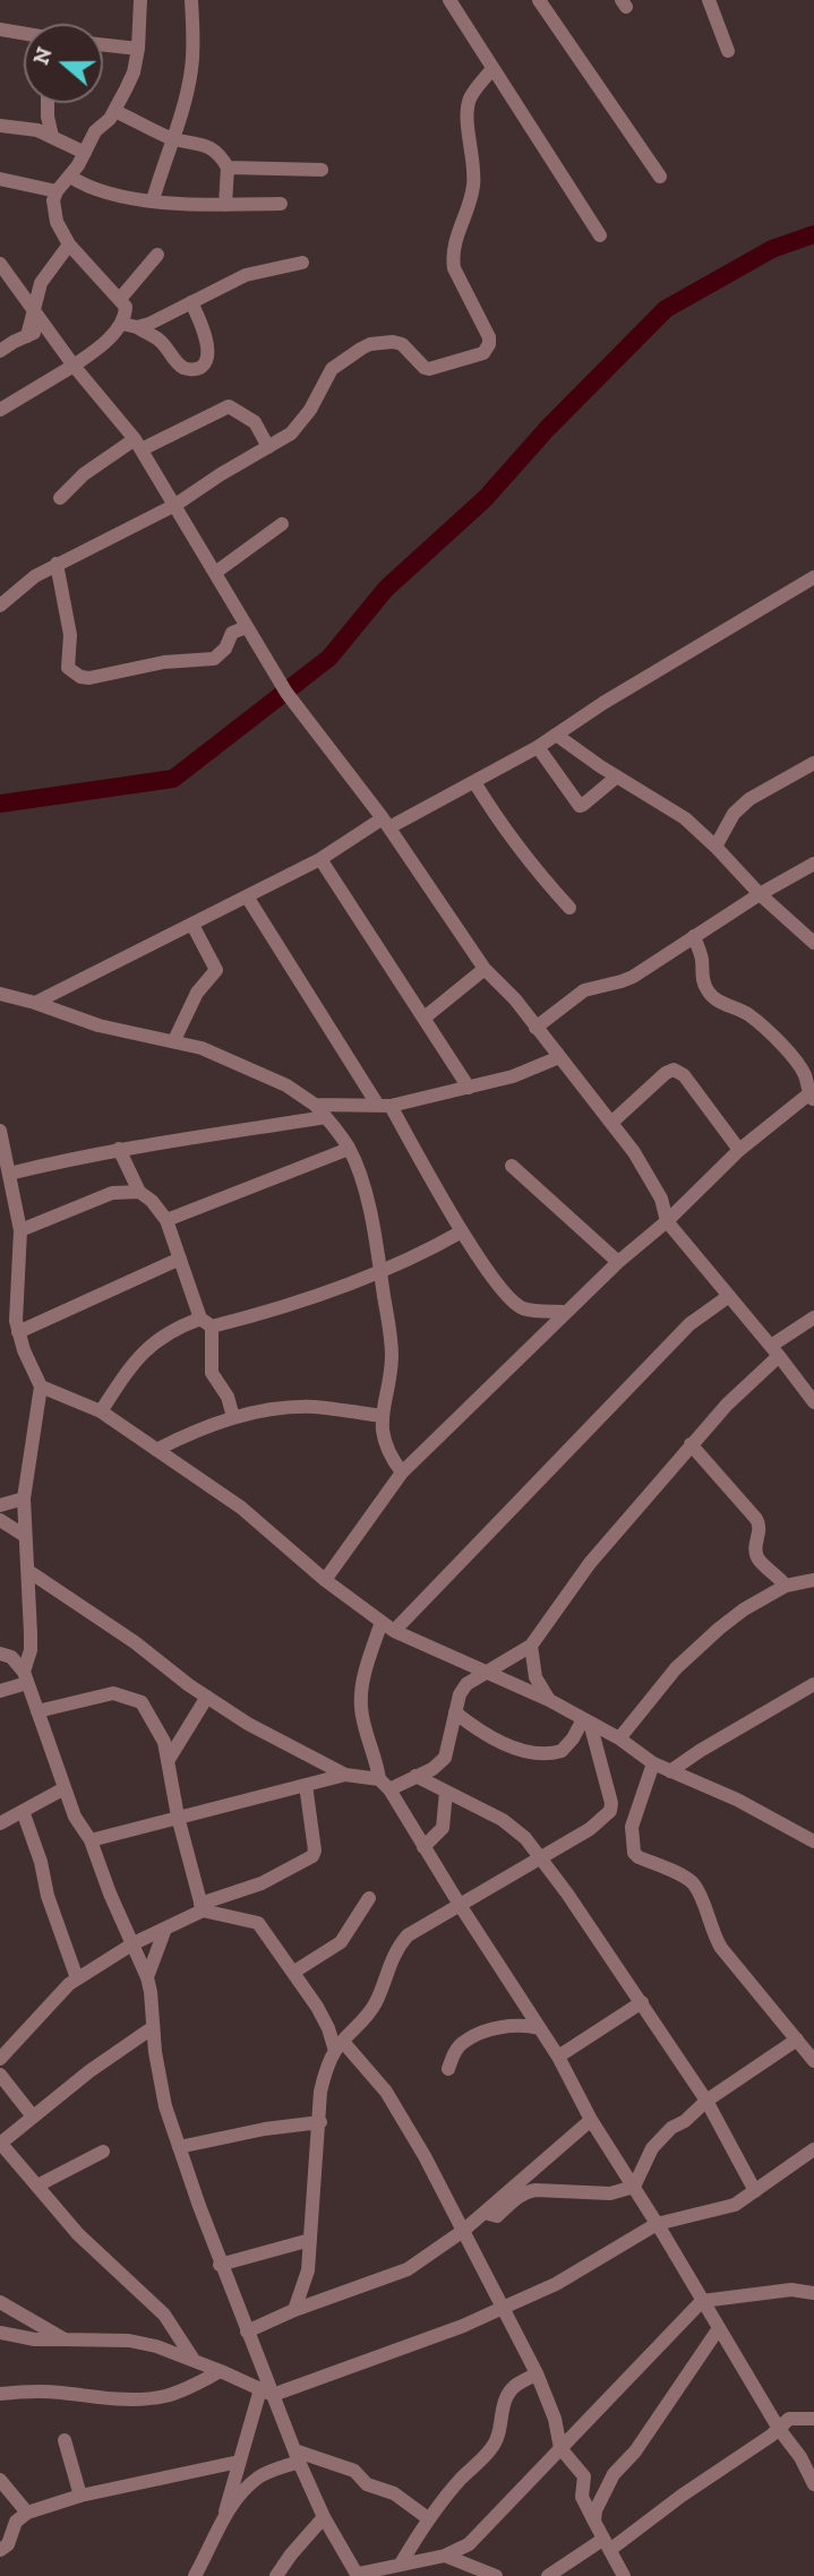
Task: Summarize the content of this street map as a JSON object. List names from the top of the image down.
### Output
{
  "north": "left"
}
